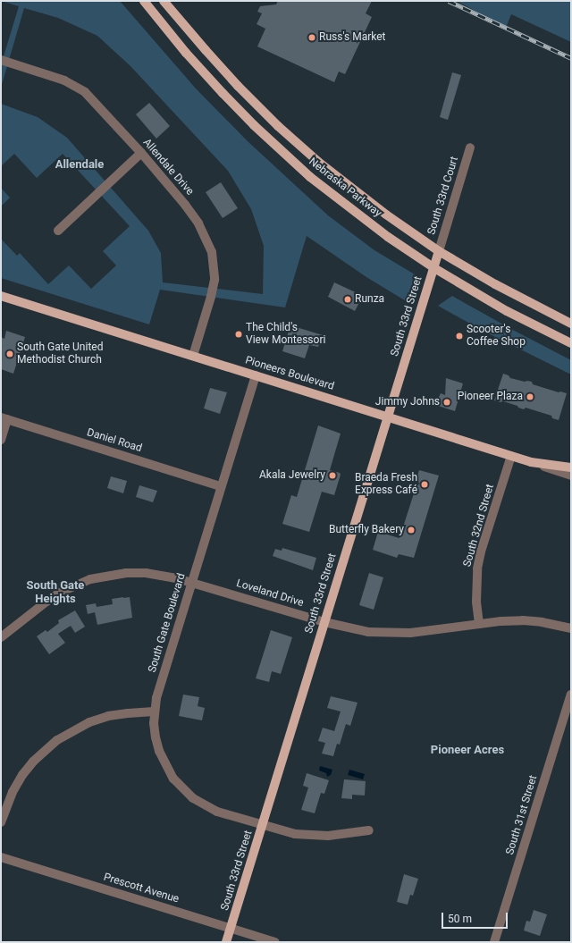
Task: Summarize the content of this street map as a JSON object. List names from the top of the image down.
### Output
{
  "streets": {
    "main road": ["Nebraska Parkway", "South 33rd Street", "Pioneers Boulevard"],
    "street": [
      "Allendale Drive",
      "South 33rd Court",
      "Daniel Road",
      "South 32nd Street",
      "Loveland Drive",
      "South Gate Boulevard",
      "South 31st Street",
      "Prescott Avenue"
    ]
  },
  "crossings": [
    ["Allendale Drive", "Pioneers Boulevard"],
    ["Nebraska Parkway", "South 33rd Court"],
    ["Nebraska Parkway", "South 33rd Street"],
    ["South 33rd Court", "South 33rd Street"],
    ["South 33rd Street", "Pioneers Boulevard"],
    ["South 33rd Street", "Loveland Drive"],
    ["South 33rd Street", "South Gate Boulevard"],
    ["South 33rd Street", "Prescott Avenue"],
    ["Pioneers Boulevard", "South 32nd Street"],
    ["Pioneers Boulevard", "South Gate Boulevard"],
    ["Daniel Road", "South Gate Boulevard"],
    ["South 32nd Street", "Loveland Drive"],
    ["Loveland Drive", "South Gate Boulevard"]
  ],
  "districts": ["Allendale", "South Gate Heights", "Pioneer Acres"],
  "places": [
    "Russ's Market",
    "Runza",
    "The Child's View Montessori",
    "Scooter's Coffee Shop",
    "South Gate United Methodist Church",
    "Pioneer Plaza",
    "Jimmy Johns",
    "Akala Jewelry",
    "Braeda Fresh Express Café",
    "Butterfly Bakery"
  ],
  "scale_bar": "50 m"
}
